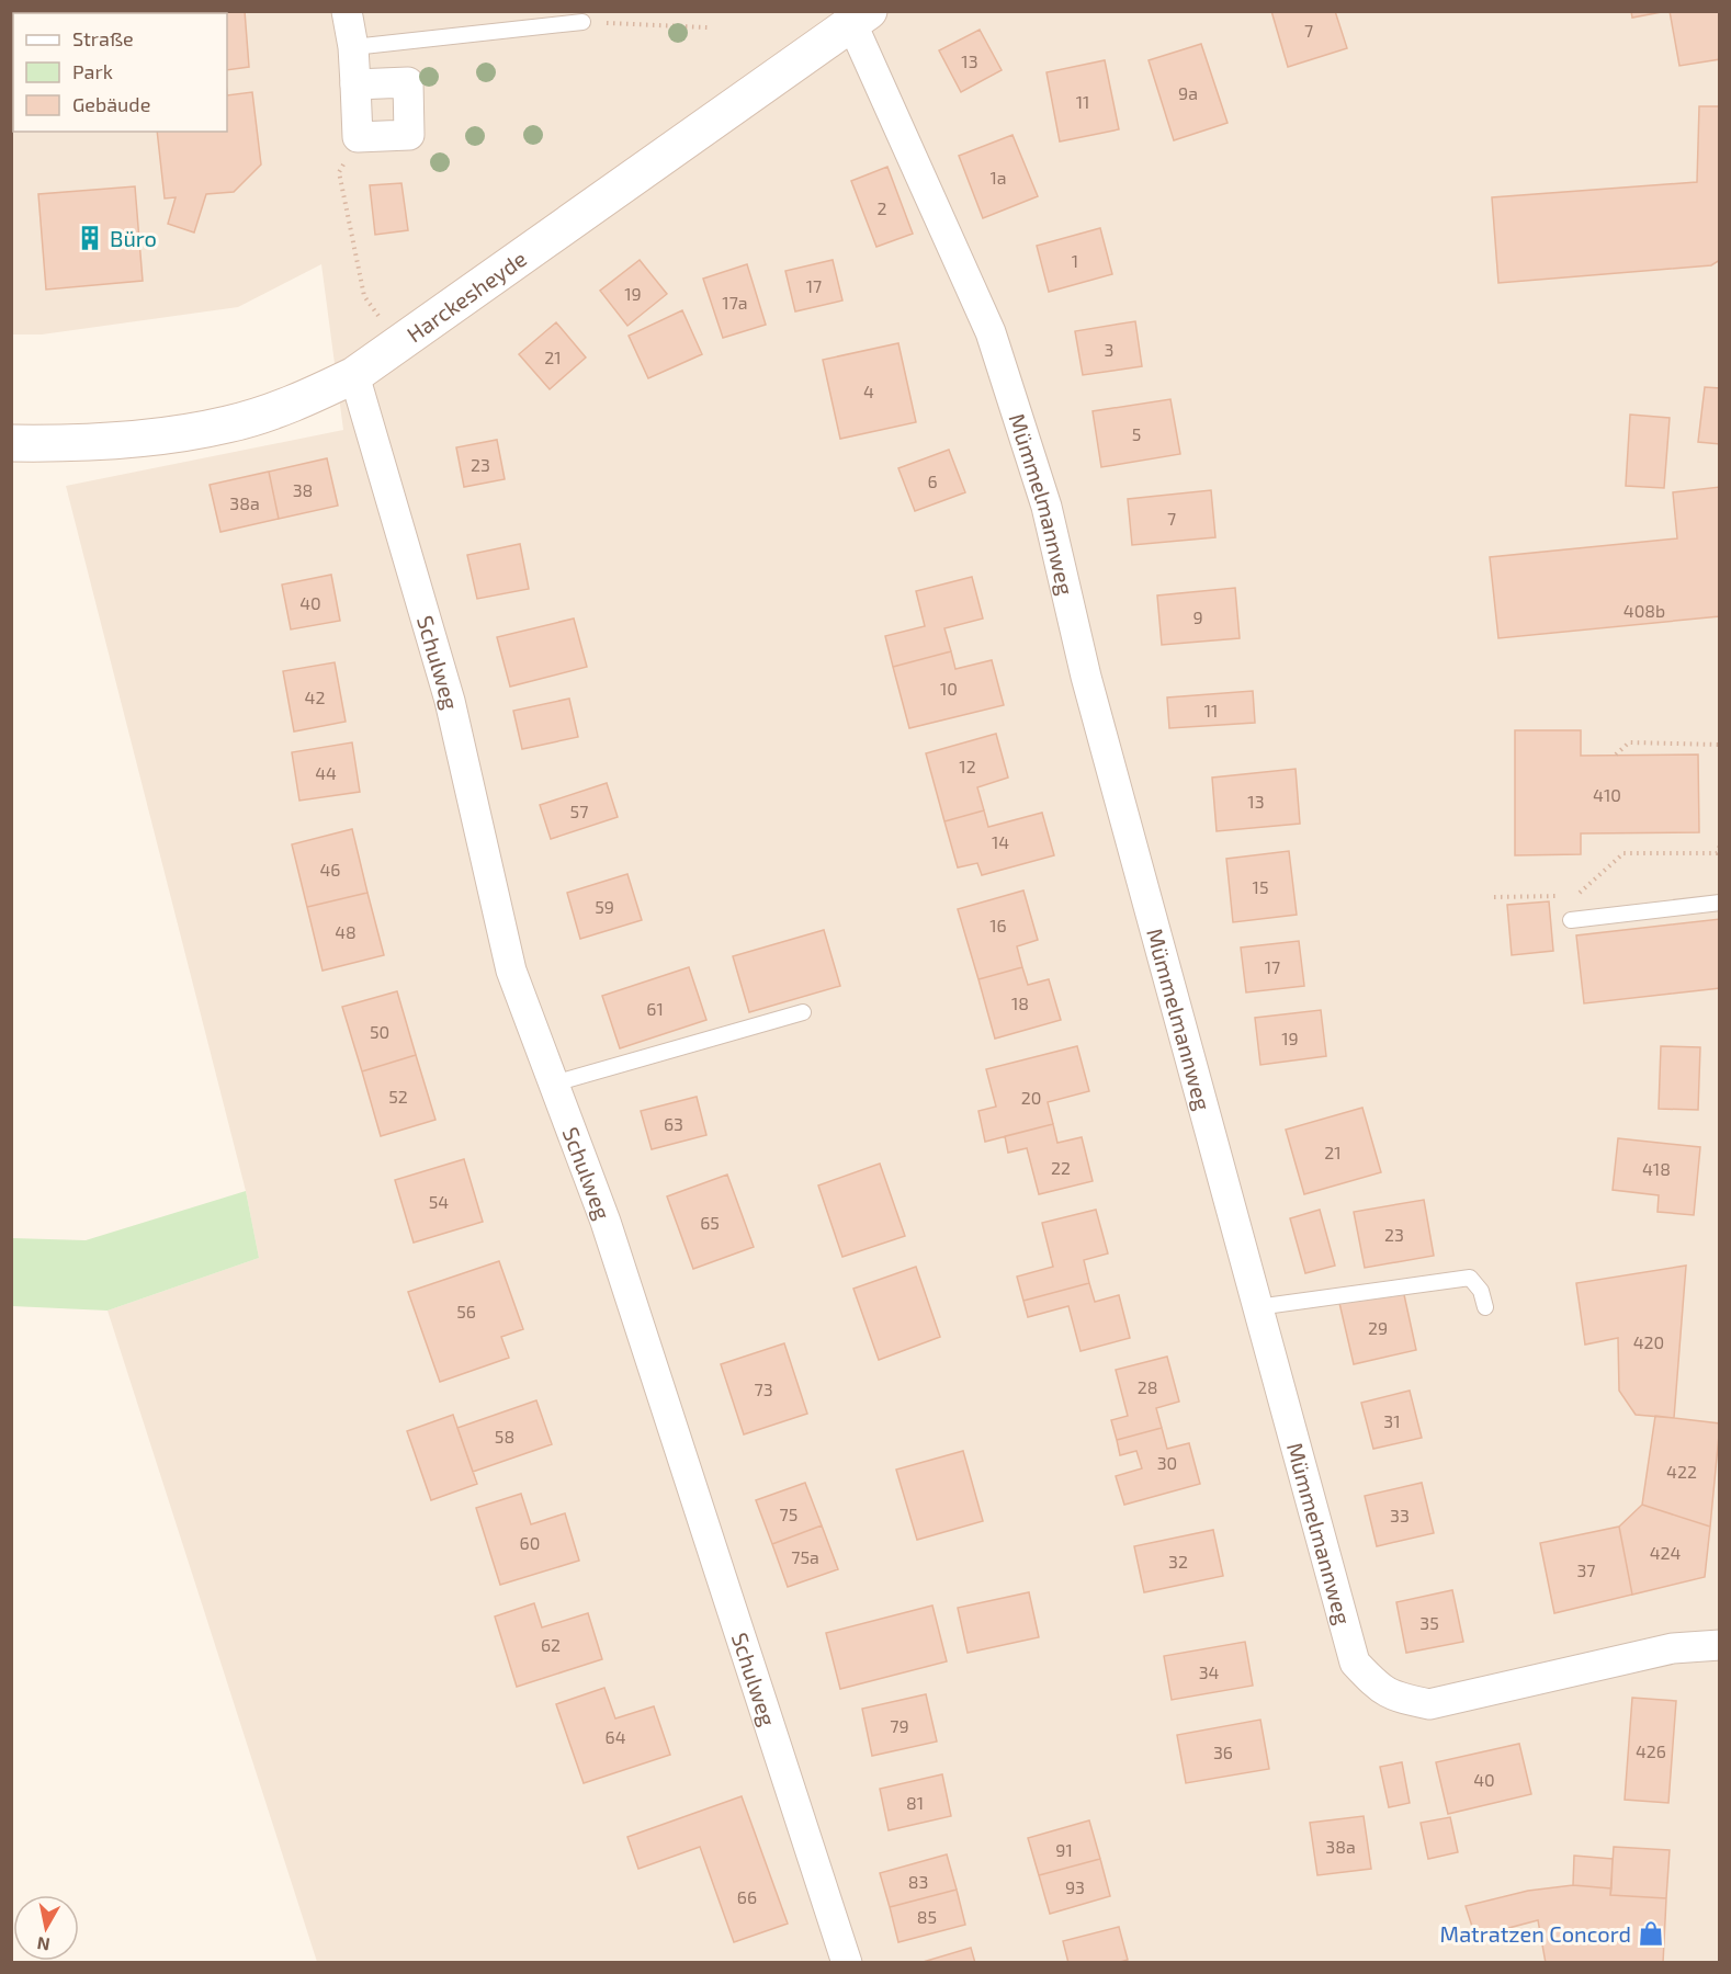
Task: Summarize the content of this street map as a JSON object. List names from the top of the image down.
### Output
{
  "streets": {
    "main road": ["Harckesheyde"],
    "street": ["Mümmelmannweg", "Schulweg"]
  },
  "crossings": [
    ["Harckesheyde", "Mümmelmannweg"],
    ["Harckesheyde", "Schulweg"]
  ],
  "places": {
    "building": ["Büro"],
    "shop": ["Matratzen Concord"]
  },
  "house_numbers": [
    "7",
    "13",
    "9a",
    "11",
    "1a",
    "2",
    "1",
    "17",
    "19",
    "17a",
    "3",
    "21",
    "4",
    "5",
    "23",
    "6",
    "38",
    "38a",
    "7",
    "40",
    "408b",
    "9",
    "10",
    "42",
    "11",
    "12",
    "44",
    "410",
    "13",
    "57",
    "14",
    "46",
    "15",
    "59",
    "16",
    "48",
    "17",
    "18",
    "61",
    "50",
    "19",
    "52",
    "20",
    "63",
    "21",
    "22",
    "418",
    "54",
    "65",
    "23",
    "56",
    "29",
    "420",
    "28",
    "73",
    "31",
    "58",
    "30",
    "422",
    "75",
    "33",
    "60",
    "424",
    "75a",
    "32",
    "37",
    "35",
    "62",
    "34",
    "79",
    "64",
    "426",
    "36",
    "40",
    "81",
    "38a",
    "91",
    "83",
    "93",
    "66",
    "85"
  ],
  "legend": ["Straße", "Park", "Gebäude"],
  "north": "bottom"
}
